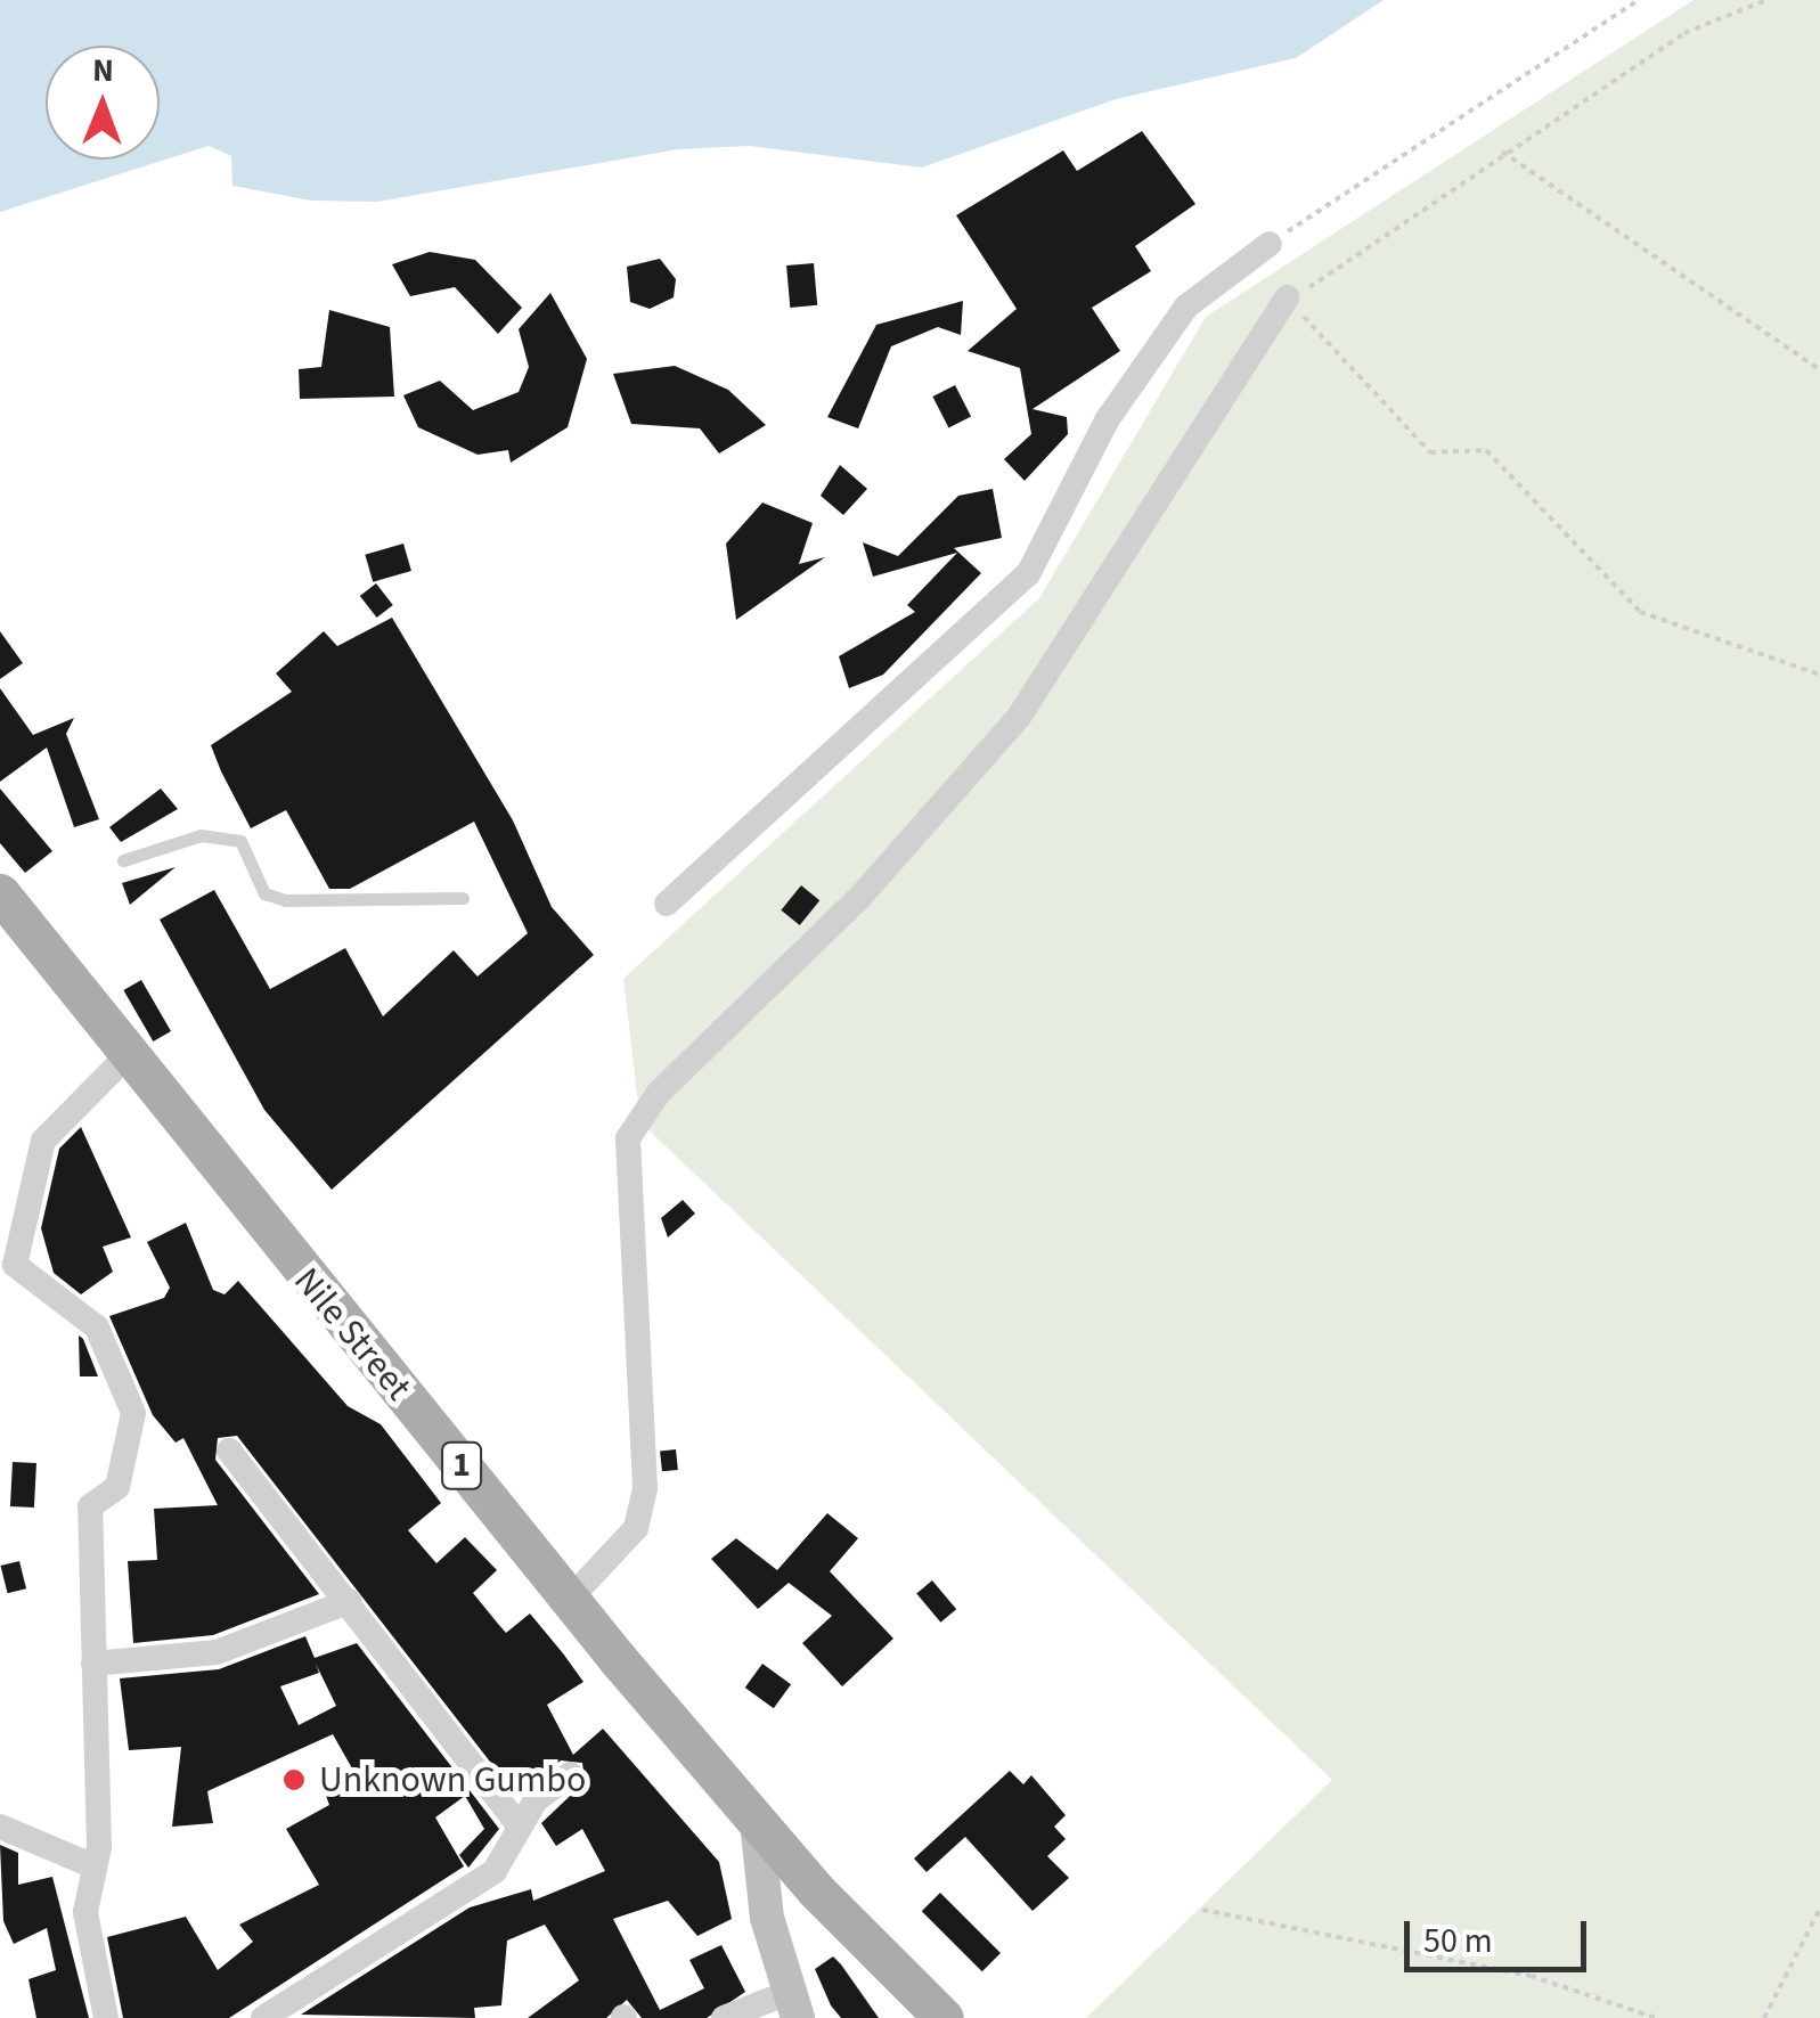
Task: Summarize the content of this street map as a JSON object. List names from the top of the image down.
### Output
{
  "streets": {
    "main road": ["Nile Street", "1"]
  },
  "places": ["Unknown Gumbo"],
  "scale_bar": "50 m",
  "north": "top"
}
